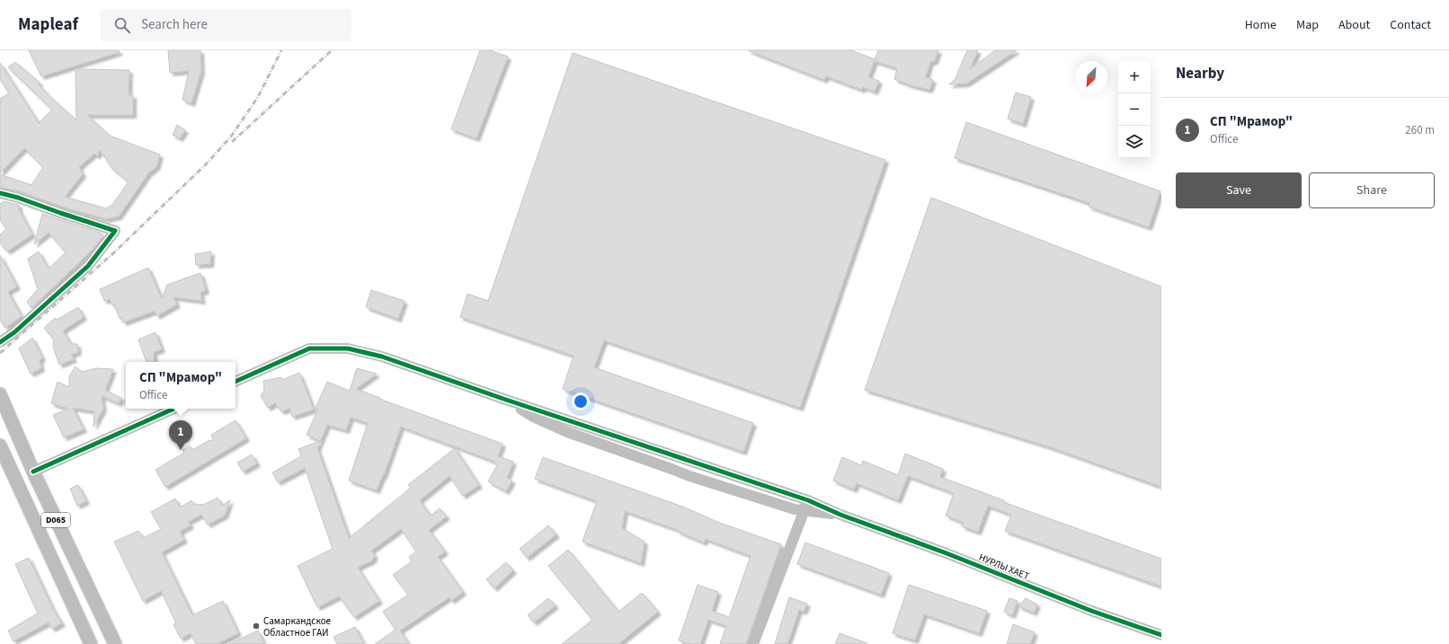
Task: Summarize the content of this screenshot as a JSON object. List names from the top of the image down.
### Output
{
  "streets": {
    "main road": ["D065"],
    "street": ["НУРЛЫ ХАЕТ"]
  },
  "places": ["Самаркандское Областное ГАИ"],
  "north": "bottom left",
  "page": {
    "header": "Mapleaf",
    "search": "Search here",
    "nav": [
      "Home",
      "Map",
      "About",
      "Contact"
    ],
    "heading": "Nearby",
    "map_buttons": ["+", "−"],
    "list": [
      {
        "mark": "1",
        "name": "СП \"Мрамор\"",
        "note": "Office",
        "value": "260 m"
      }
    ],
    "buttons": ["Save", "Share"],
    "popup": ["СП \"Мрамор\"", "Office"],
    "pins": "1"
  }
}
